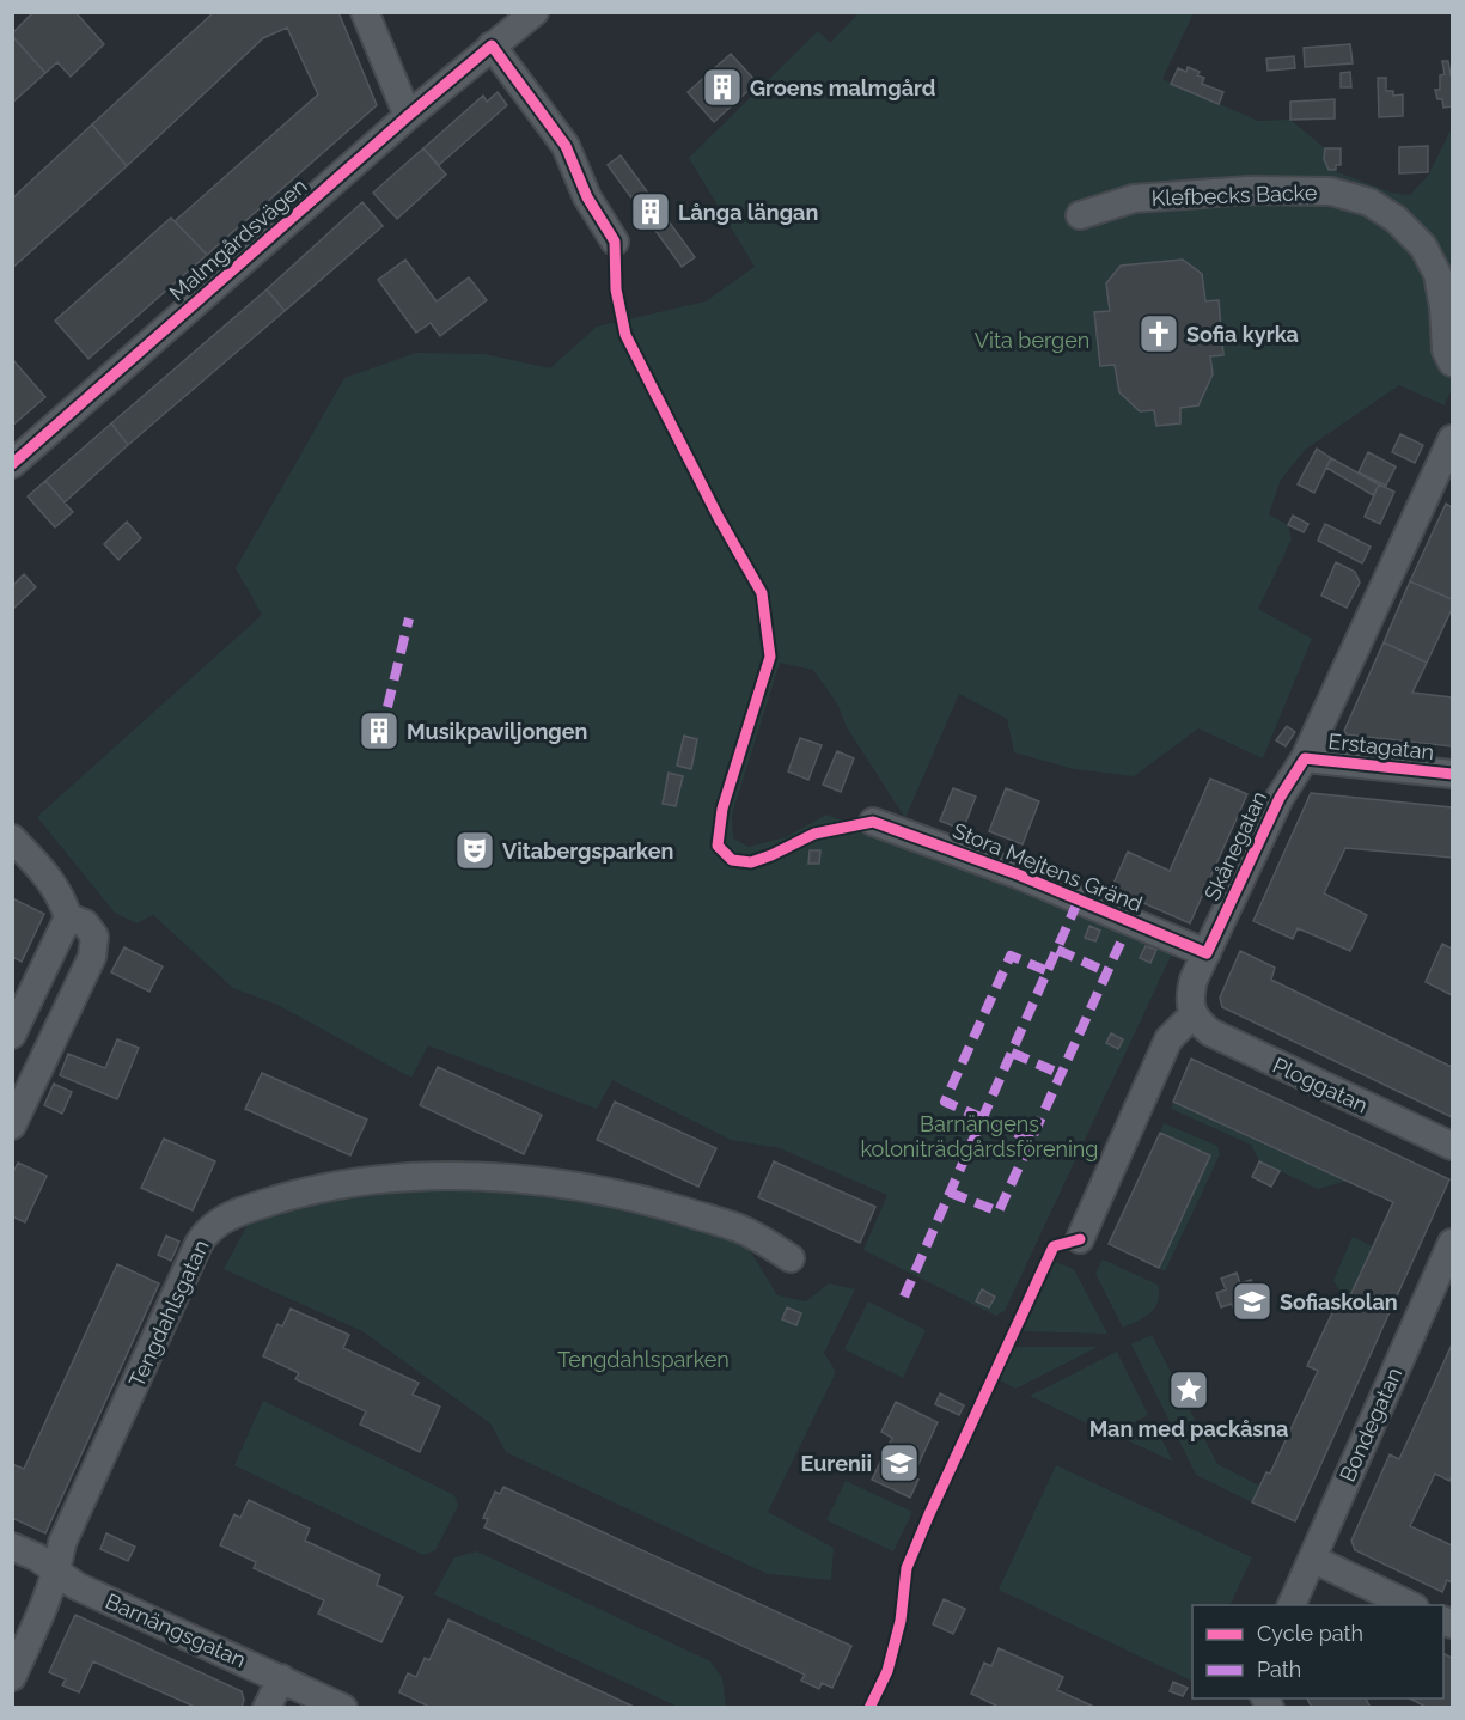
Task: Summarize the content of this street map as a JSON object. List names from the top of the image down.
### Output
{
  "streets": {
    "street": [
      "Klefbecks Backe",
      "Malmgårdsvägen",
      "Erstagatan",
      "Skånegatan",
      "Stora Mejtens Gränd",
      "Ploggatan",
      "Tengdahlsgatan",
      "Bondegatan",
      "Barnängsgatan"
    ]
  },
  "crossings": [
    ["Erstagatan", "Skånegatan"],
    ["Skånegatan", "Stora Mejtens Gränd"],
    ["Skånegatan", "Ploggatan"],
    ["Tengdahlsgatan", "Barnängsgatan"]
  ],
  "parks": ["Vita bergen", "Barnängens koloniträdgårdsförening", "Tengdahlsparken"],
  "places": {
    "building": ["Groens malmgård", "Långa längan", "Musikpaviljongen"],
    "church": ["Sofia kyrka"],
    "theatre": ["Vitabergsparken"],
    "school or university": ["Sofiaskolan", "Eurenii"],
    "place": ["Man med packåsna"]
  },
  "legend": ["Cycle path", "Path"]
}
